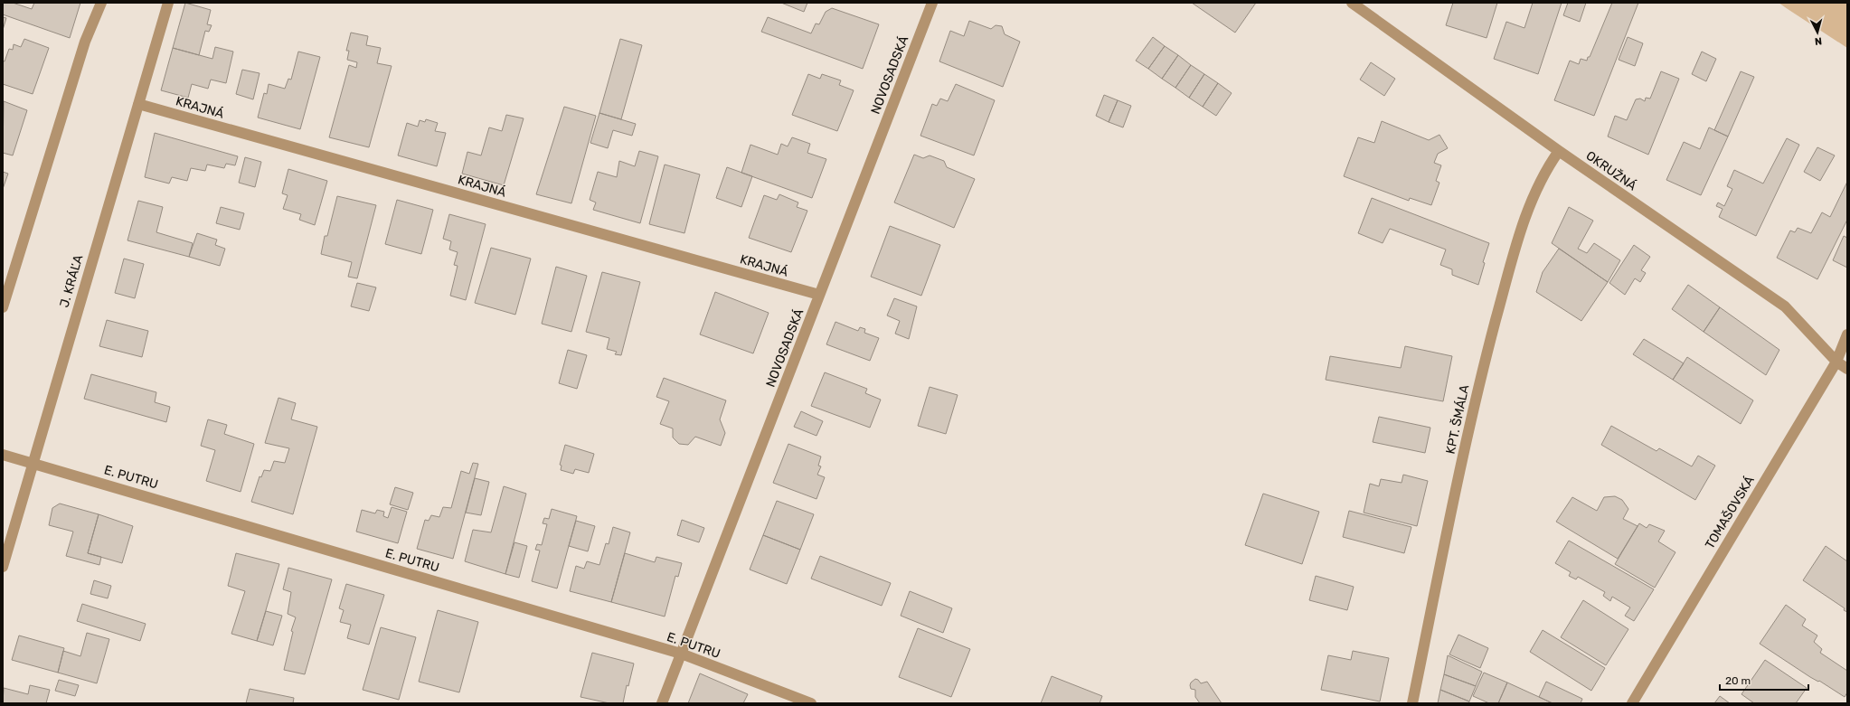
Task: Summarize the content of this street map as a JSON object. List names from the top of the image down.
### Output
{
  "streets": {
    "street": [
      "NOVOSADSKÁ",
      "KRAJNÁ",
      "OKRUŽNÁ",
      "J. KRÁĽA",
      "KPT. ŠMÁLA",
      "E. PUTRU",
      "TOMAŠOVSKÁ"
    ]
  },
  "crossings": [
    ["NOVOSADSKÁ", "KRAJNÁ"],
    ["NOVOSADSKÁ", "E. PUTRU"],
    ["KRAJNÁ", "J. KRÁĽA"],
    ["OKRUŽNÁ", "KPT. ŠMÁLA"],
    ["OKRUŽNÁ", "TOMAŠOVSKÁ"],
    ["J. KRÁĽA", "E. PUTRU"]
  ],
  "scale_bar": "20 m",
  "north": "bottom"
}
